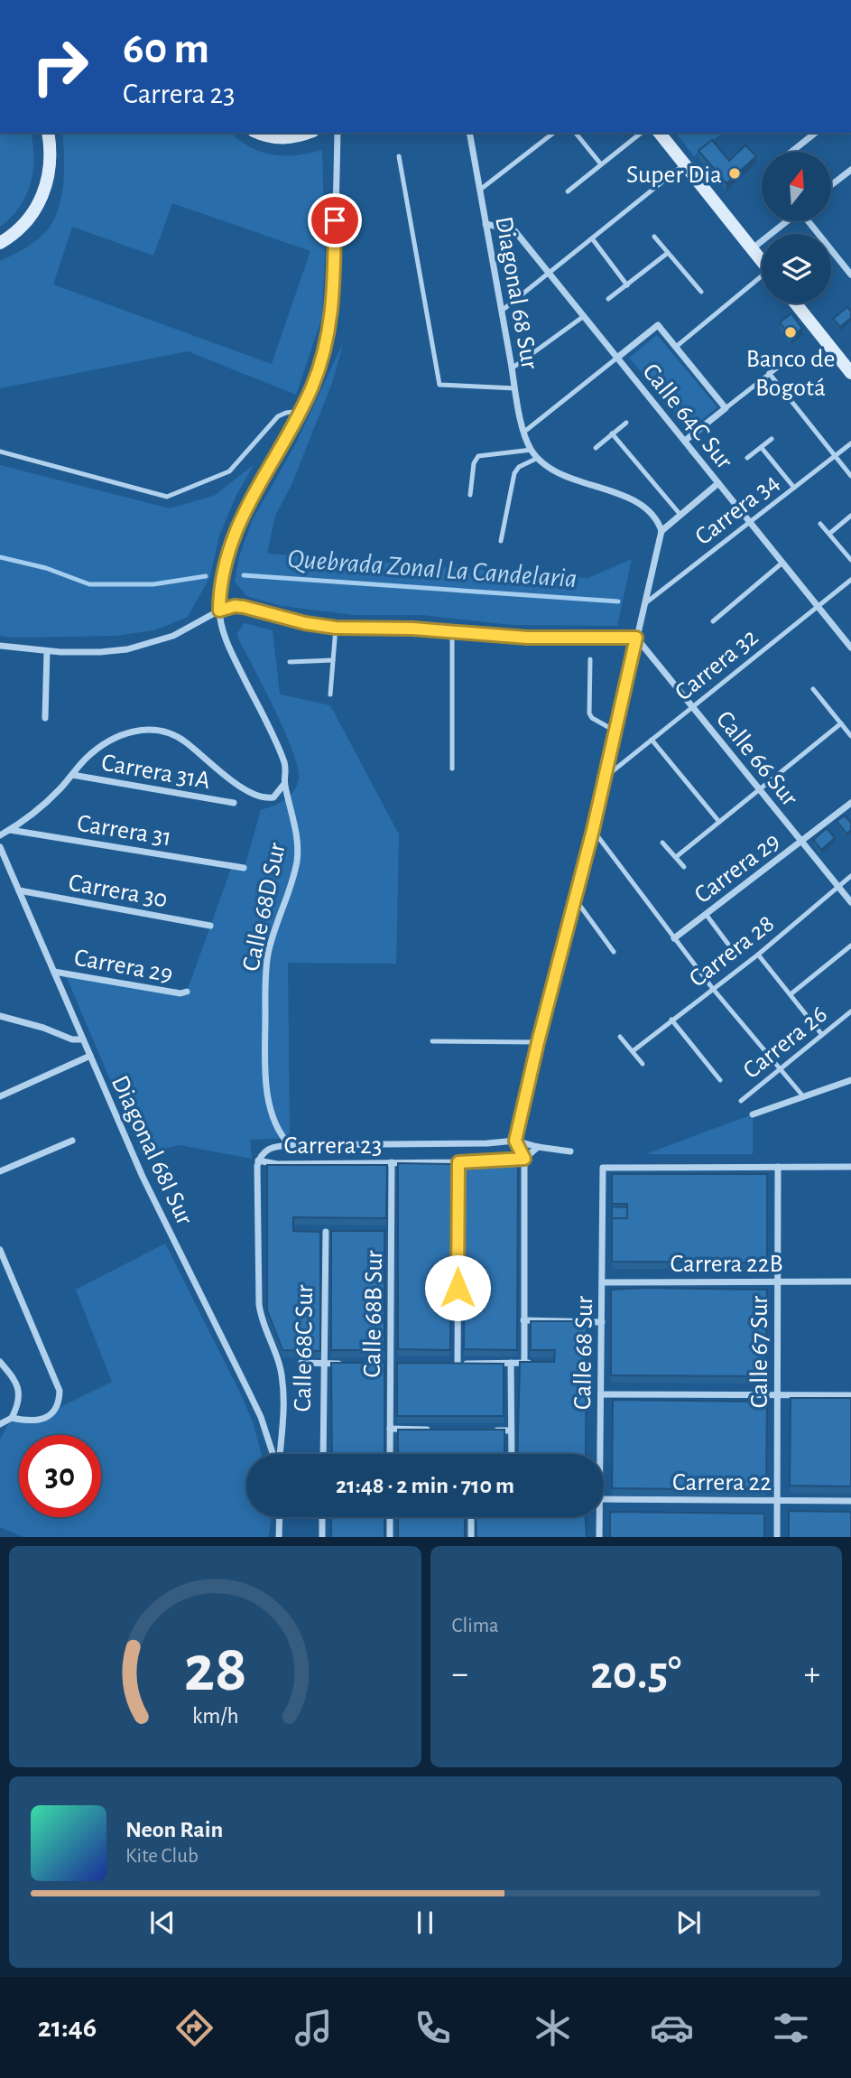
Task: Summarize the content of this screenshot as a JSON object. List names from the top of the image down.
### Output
{
  "streets": {
    "street": [
      "Diagonal 68 Sur",
      "Calle 64C Sur",
      "Calle 66 Sur",
      "Carrera 31A",
      "Carrera 31",
      "Carrera 29",
      "Carrera 30",
      "Calle 68D Sur",
      "Carrera 23",
      "Diagonal 68I Sur",
      "Carrera 22B",
      "Calle 68B Sur",
      "Calle 68C Sur",
      "Calle 67 Sur",
      "Calle 68 Sur",
      "Carrera 22"
    ],
    "lane": [
      "Carrera 34",
      "Carrera 32",
      "Carrera 28",
      "Carrera 26"
    ]
  },
  "crossings": [
    ["Diagonal 68 Sur", "Calle 64C Sur"],
    ["Calle 64C Sur", "Carrera 34"],
    ["Calle 64C Sur", "Carrera 32"],
    ["Carrera 32", "Calle 66 Sur"],
    ["Calle 66 Sur", "Carrera 29"],
    ["Calle 66 Sur", "Carrera 28"],
    ["Carrera 29", "Diagonal 68I Sur"],
    ["Carrera 30", "Diagonal 68I Sur"],
    ["Calle 68D Sur", "Carrera 23"],
    ["Carrera 23", "Calle 68B Sur"],
    ["Carrera 22B", "Calle 67 Sur"],
    ["Carrera 22B", "Calle 68 Sur"],
    ["Calle 67 Sur", "Calle 68 Sur"],
    ["Calle 67 Sur", "Carrera 22"]
  ],
  "water": ["Quebrada Zonal La Candelaria"],
  "places": ["Super Dia", "Banco de Bogotá"],
  "north": "top",
  "page": {
    "turn": ["60 m", "Carrera 23"],
    "limit": "30",
    "trip": "21:48 · 2 min · 710 m",
    "tile": "Clima",
    "heat": ["−", "20.5°", "+"],
    "song": ["Neon Rain", "Kite Club"],
    "tabs": "21:46",
    "gauge": ["28", "km/h"]
  }
}
